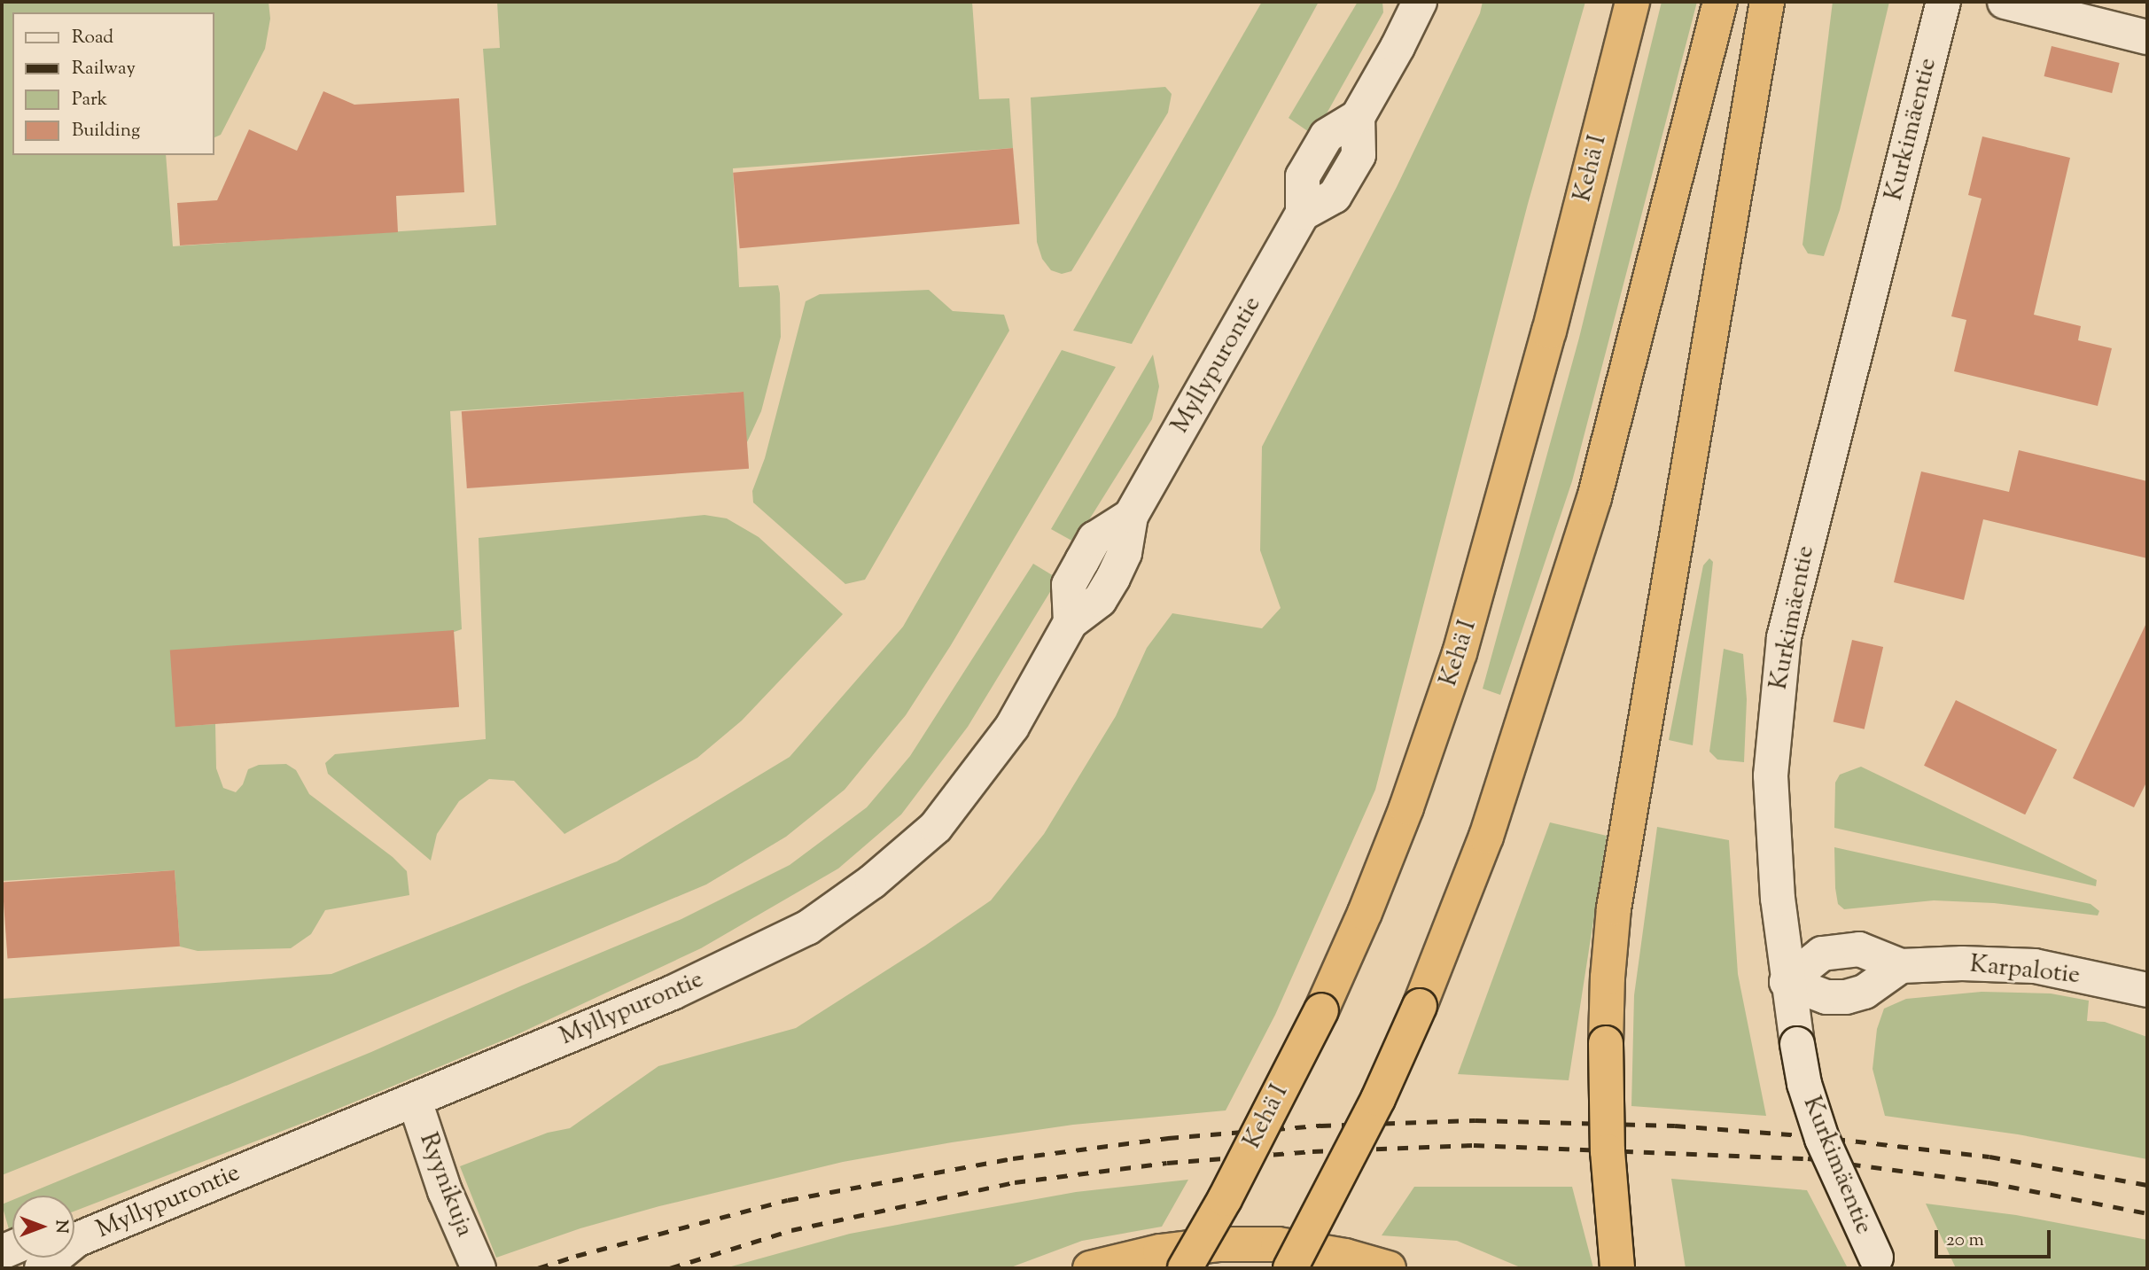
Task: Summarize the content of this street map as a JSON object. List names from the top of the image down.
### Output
{
  "streets": {
    "highway": ["Kehä I"],
    "street": [
      "Kurkimäentie",
      "Myllypurontie",
      "Karpalotie",
      "Ryynikuja"
    ]
  },
  "crossings": [
    ["Kurkimäentie", "Karpalotie"],
    ["Myllypurontie", "Ryynikuja"]
  ],
  "legend": [
    "Road",
    "Railway",
    "Park",
    "Building"
  ],
  "scale_bar": "20 m",
  "north": "right"
}
